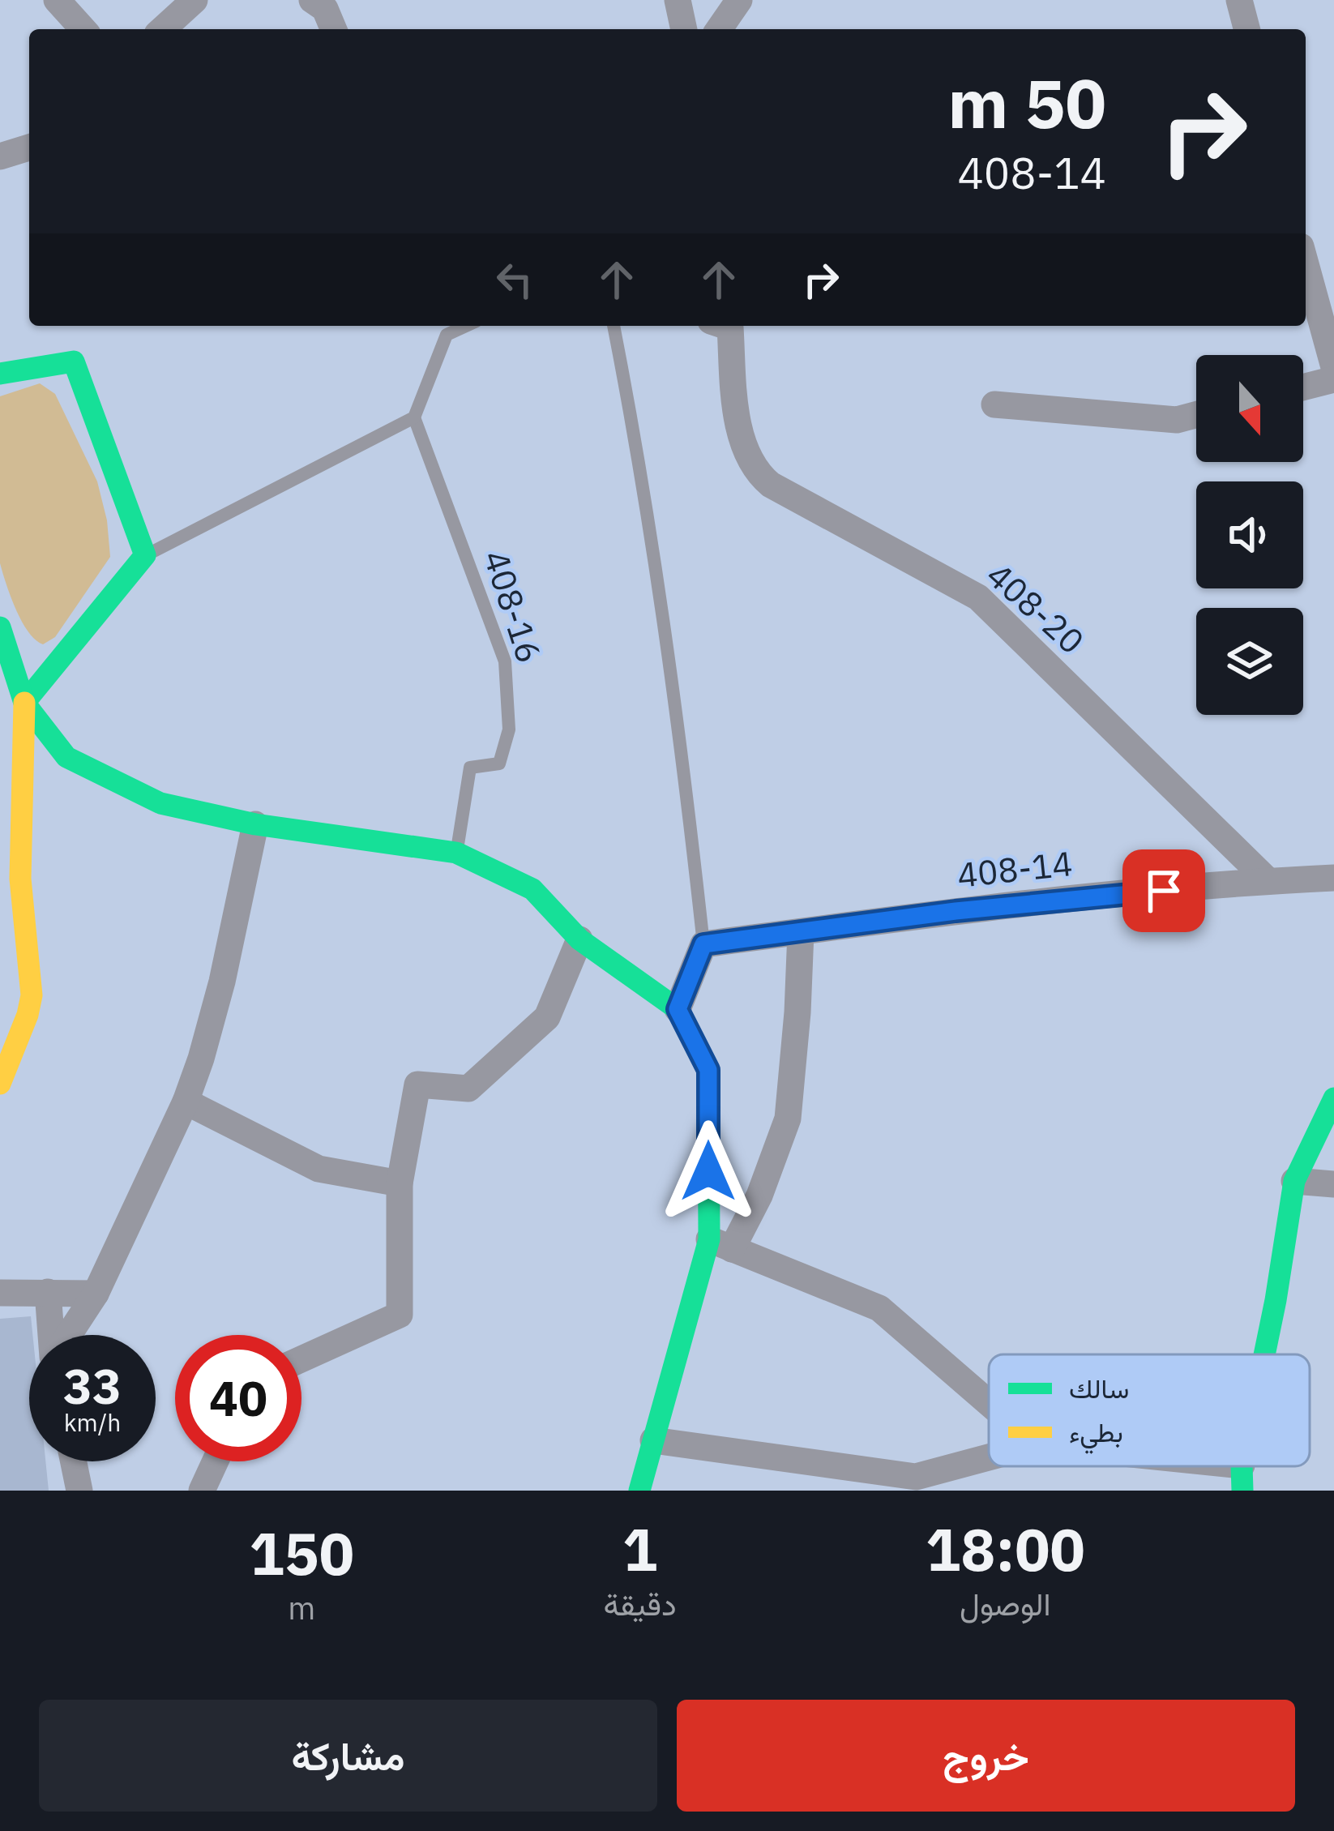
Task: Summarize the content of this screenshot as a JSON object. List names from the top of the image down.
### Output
{
  "streets": {
    "street": ["408-20", "408-14"],
    "lane": ["408-16"]
  },
  "crossings": [
    ["408-20", "408-14"]
  ],
  "legend": ["سالك", "بطيء"],
  "north": "bottom",
  "page": {
    "turn": ["50 m", "408-14"],
    "speed": "33 km/h",
    "limit": "40",
    "eta": [
      "18:00",
      "الوصول",
      "1",
      "دقيقة",
      "150",
      "m"
    ],
    "buttons": ["خروج", "مشاركة"]
  }
}
